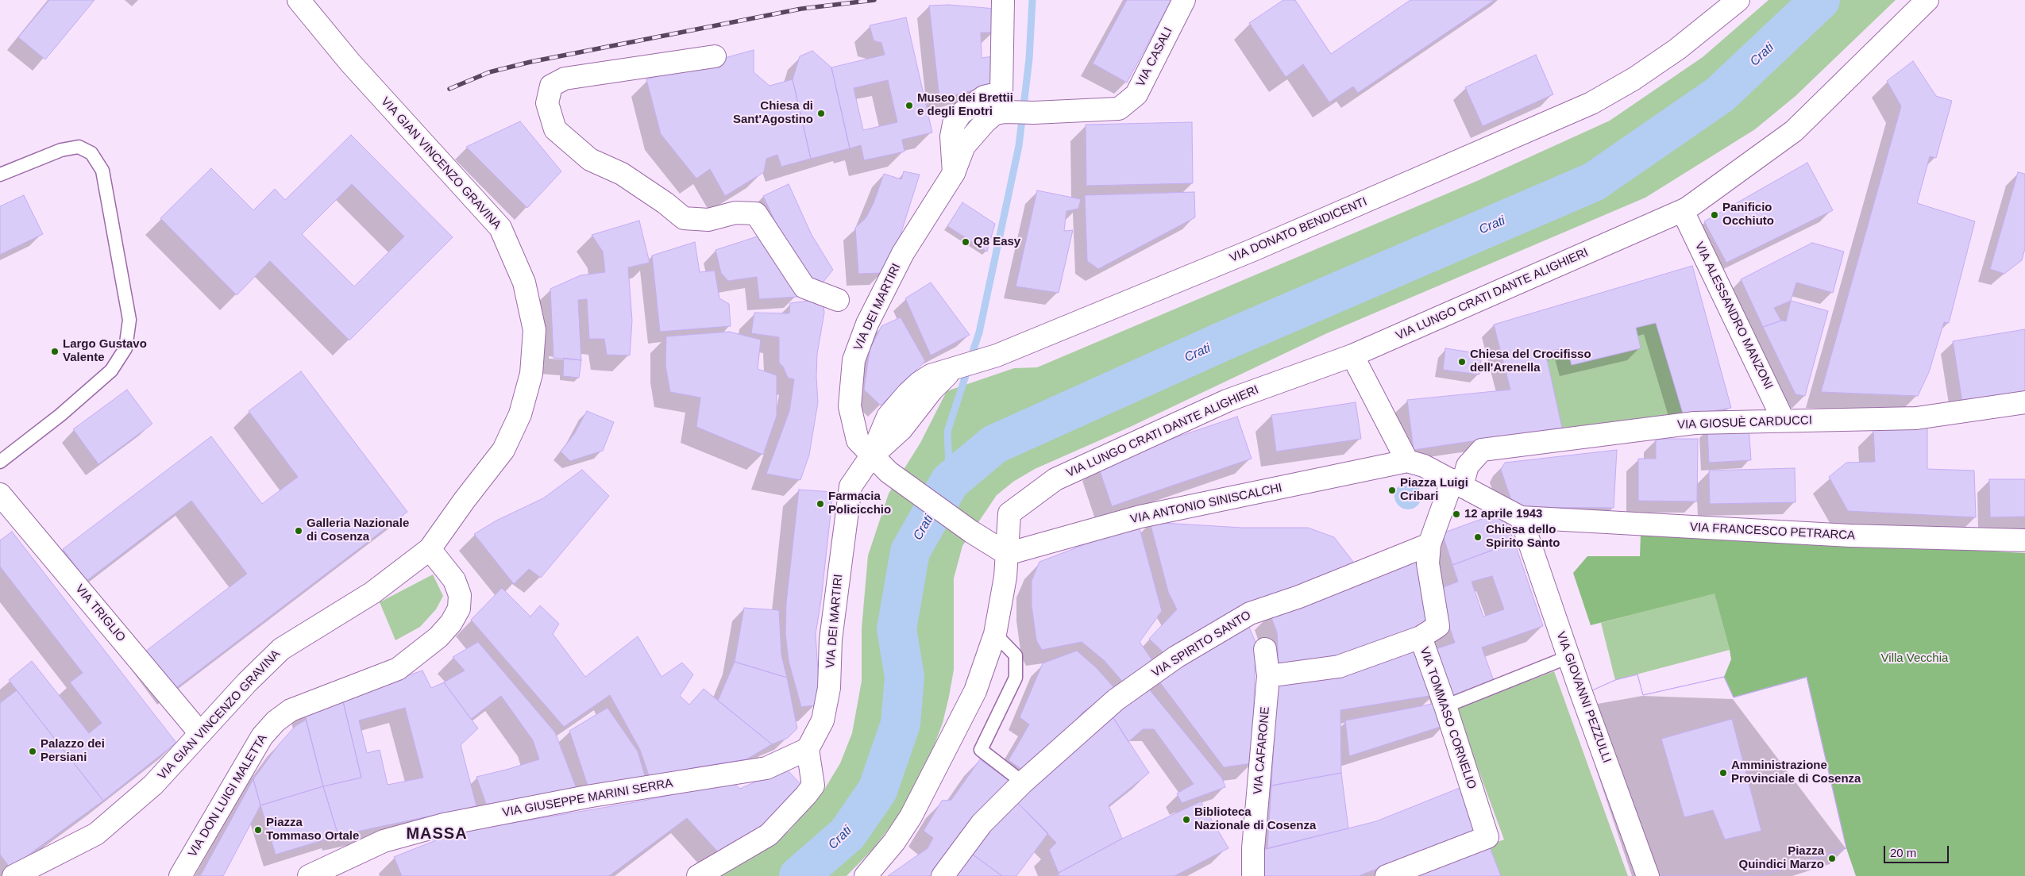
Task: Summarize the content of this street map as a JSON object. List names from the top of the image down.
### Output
{
  "streets": {
    "street": [
      "VIA CASALI",
      "VIA GIAN VINCENZO GRAVINA",
      "VIA DONATO BENDICENTI",
      "VIA LUNGO CRATI DANTE ALIGHIERI",
      "VIA DEI MARTIRI",
      "VIA ALESSANDRO MANZONI",
      "VIA GIOSUÈ CARDUCCI",
      "VIA ANTONIO SINISCALCHI",
      "VIA FRANCESCO PETRARCA",
      "VIA TRIGLIO",
      "VIA SPIRITO SANTO",
      "VIA GIOVANNI PEZZULLI",
      "VIA TOMMASO CORNELIO",
      "VIA CAFARONE",
      "VIA DON LUIGI MALETTA",
      "VIA GIUSEPPE MARINI SERRA"
    ]
  },
  "crossings": [
    ["VIA CASALI", "VIA DEI MARTIRI"],
    ["VIA GIAN VINCENZO GRAVINA", "VIA TRIGLIO"],
    ["VIA GIAN VINCENZO GRAVINA", "VIA DON LUIGI MALETTA"],
    ["VIA DONATO BENDICENTI", "VIA DEI MARTIRI"],
    ["VIA LUNGO CRATI DANTE ALIGHIERI", "VIA ALESSANDRO MANZONI"],
    ["VIA LUNGO CRATI DANTE ALIGHIERI", "VIA ANTONIO SINISCALCHI"],
    ["VIA DEI MARTIRI", "VIA GIUSEPPE MARINI SERRA"],
    ["VIA ALESSANDRO MANZONI", "VIA GIOSUÈ CARDUCCI"],
    ["VIA GIOSUÈ CARDUCCI", "VIA TOMMASO CORNELIO"],
    ["VIA FRANCESCO PETRARCA", "VIA GIOVANNI PEZZULLI"],
    ["VIA SPIRITO SANTO", "VIA TOMMASO CORNELIO"]
  ],
  "districts": ["MASSA"],
  "water": ["Crati"],
  "parks": ["Villa Vecchia"],
  "places": [
    "Museo dei Brettii e degli Enotri",
    "Chiesa di Sant'Agostino",
    "Panificio Occhiuto",
    "Q8 Easy",
    "Largo Gustavo Valente",
    "Chiesa del Crocifisso dell'Arenella",
    "Piazza Luigi Cribari",
    "Farmacia Policicchio",
    "12 aprile 1943",
    "Galleria Nazionale di Cosenza",
    "Chiesa dello Spirito Santo",
    "Palazzo dei Persiani",
    "Amministrazione Provinciale di Cosenza",
    "Biblioteca Nazionale di Cosenza",
    "Piazza Tommaso Ortale",
    "Piazza Quindici Marzo"
  ],
  "scale_bar": "20 m"
}
